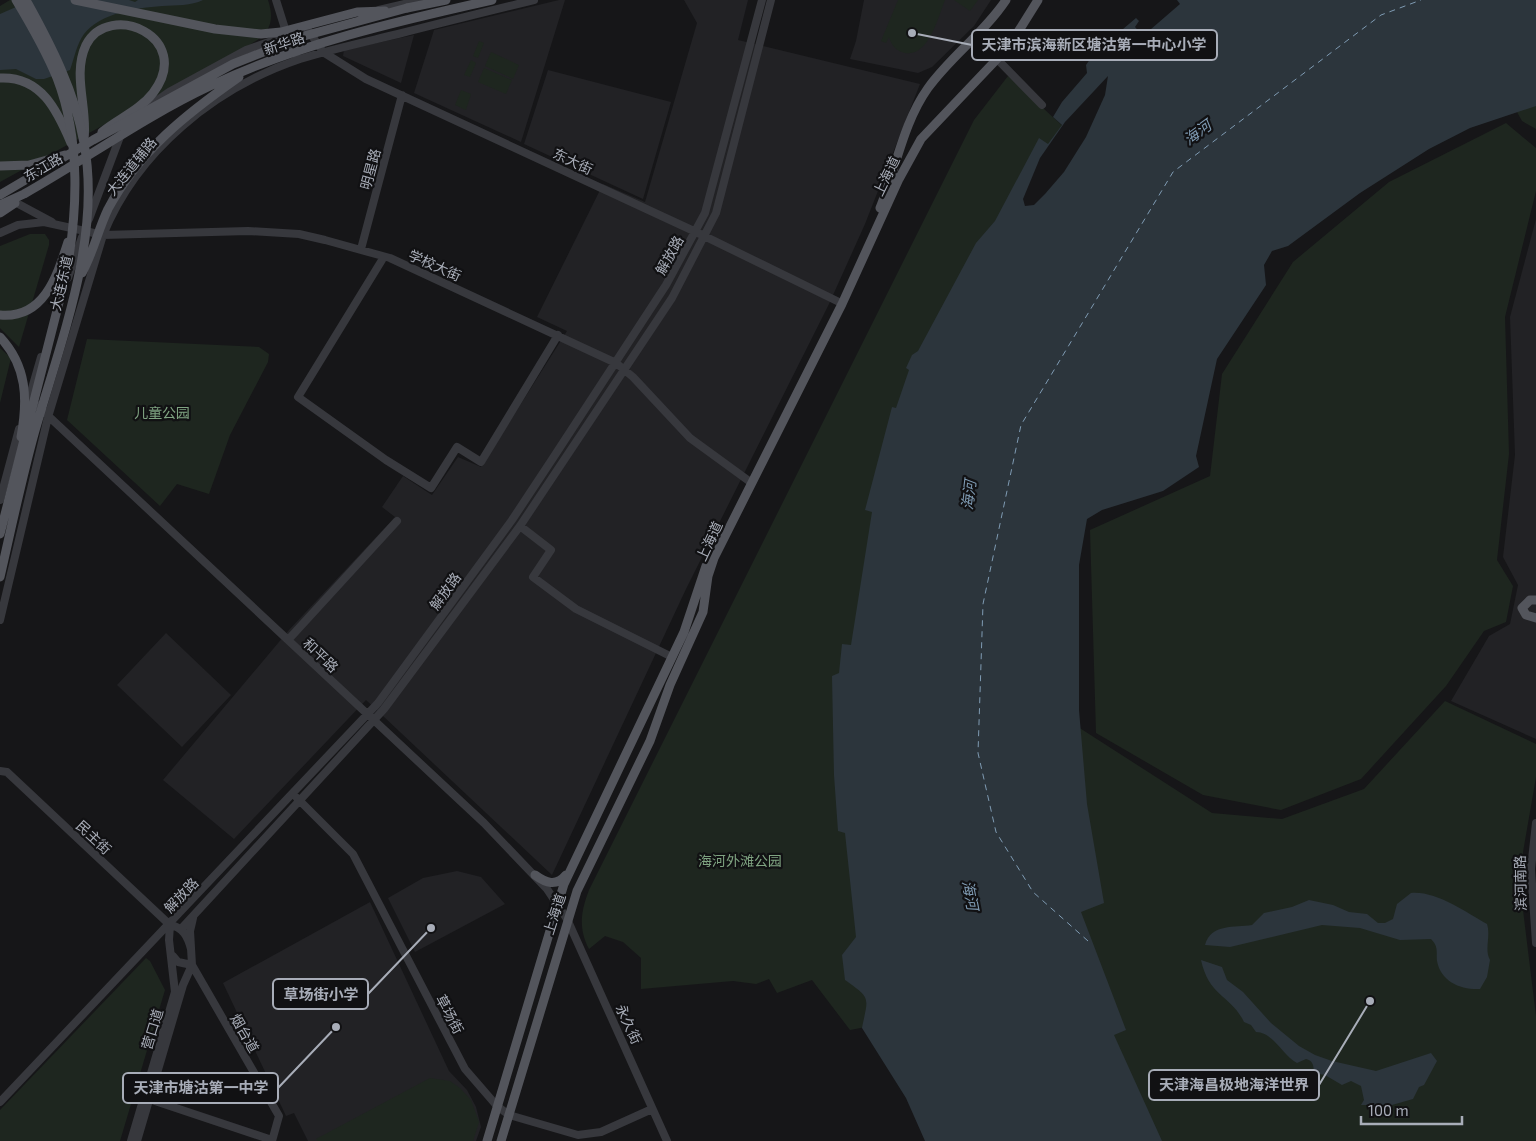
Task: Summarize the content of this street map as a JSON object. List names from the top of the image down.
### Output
{
  "streets": {
    "main road": [
      "新华路",
      "东江路",
      "上海道",
      "大连东道"
    ],
    "street": [
      "东大街",
      "大连道辅路",
      "明星路",
      "解放路",
      "学校大街",
      "和平路",
      "民主街",
      "滨河南路",
      "草场街",
      "永久街",
      "营口道",
      "烟台道"
    ]
  },
  "crossings": [
    ["新华路", "东江路"],
    ["新华路", "大连东道"],
    ["东大街", "大连道辅路"],
    ["东大街", "明星路"],
    ["东大街", "上海道"],
    ["东大街", "解放路"],
    ["大连道辅路", "学校大街"],
    ["大连道辅路", "和平路"],
    ["东江路", "大连东道"],
    ["明星路", "学校大街"],
    ["上海道", "学校大街"],
    ["上海道", "草场街"],
    ["上海道", "永久街"],
    ["解放路", "学校大街"],
    ["解放路", "和平路"],
    ["解放路", "民主街"],
    ["解放路", "草场街"],
    ["解放路", "营口道"],
    ["民主街", "营口道"],
    ["草场街", "永久街"],
    ["营口道", "烟台道"]
  ],
  "water": ["海河"],
  "parks": ["儿童公园", "海河外滩公园"],
  "places": [
    "天津市滨海新区塘沽第一中心小学",
    "草场街小学",
    "天津海昌极地海洋世界",
    "天津市塘沽第一中学"
  ],
  "scale_bar": "100 m"
}
